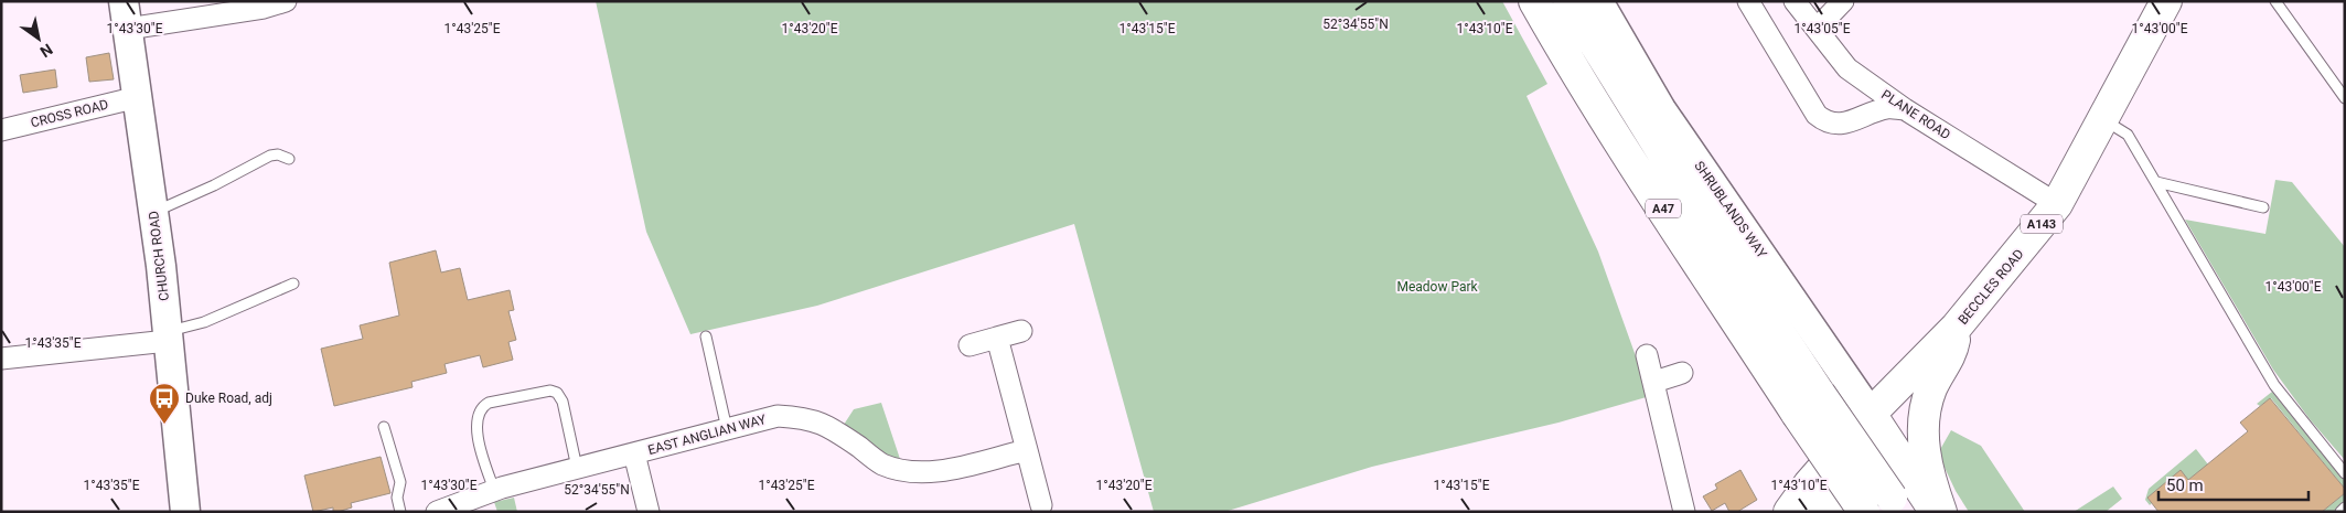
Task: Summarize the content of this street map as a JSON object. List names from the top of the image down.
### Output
{
  "streets": {
    "highway": ["A47", "A143", "BECCLES ROAD"],
    "street": [
      "CROSS ROAD",
      "PLANE ROAD",
      "SHRUBLANDS WAY",
      "CHURCH ROAD",
      "EAST ANGLIAN WAY"
    ]
  },
  "crossings": [
    ["CROSS ROAD", "CHURCH ROAD"],
    ["PLANE ROAD", "BECCLES ROAD"],
    ["SHRUBLANDS WAY", "BECCLES ROAD"]
  ],
  "parks": ["Meadow Park"],
  "places": {
    "bus stop": ["Duke Road, adj"]
  },
  "scale_bar": "50 m",
  "north": "bottom right",
  "coordinates": [
    "52°34'55\"N",
    "1°43'30\"E",
    "1°43'25\"E",
    "1°43'20\"E",
    "1°43'15\"E",
    "1°43'10\"E",
    "1°43'05\"E",
    "1°43'00\"E",
    "1°43'35\"E"
  ]
}
